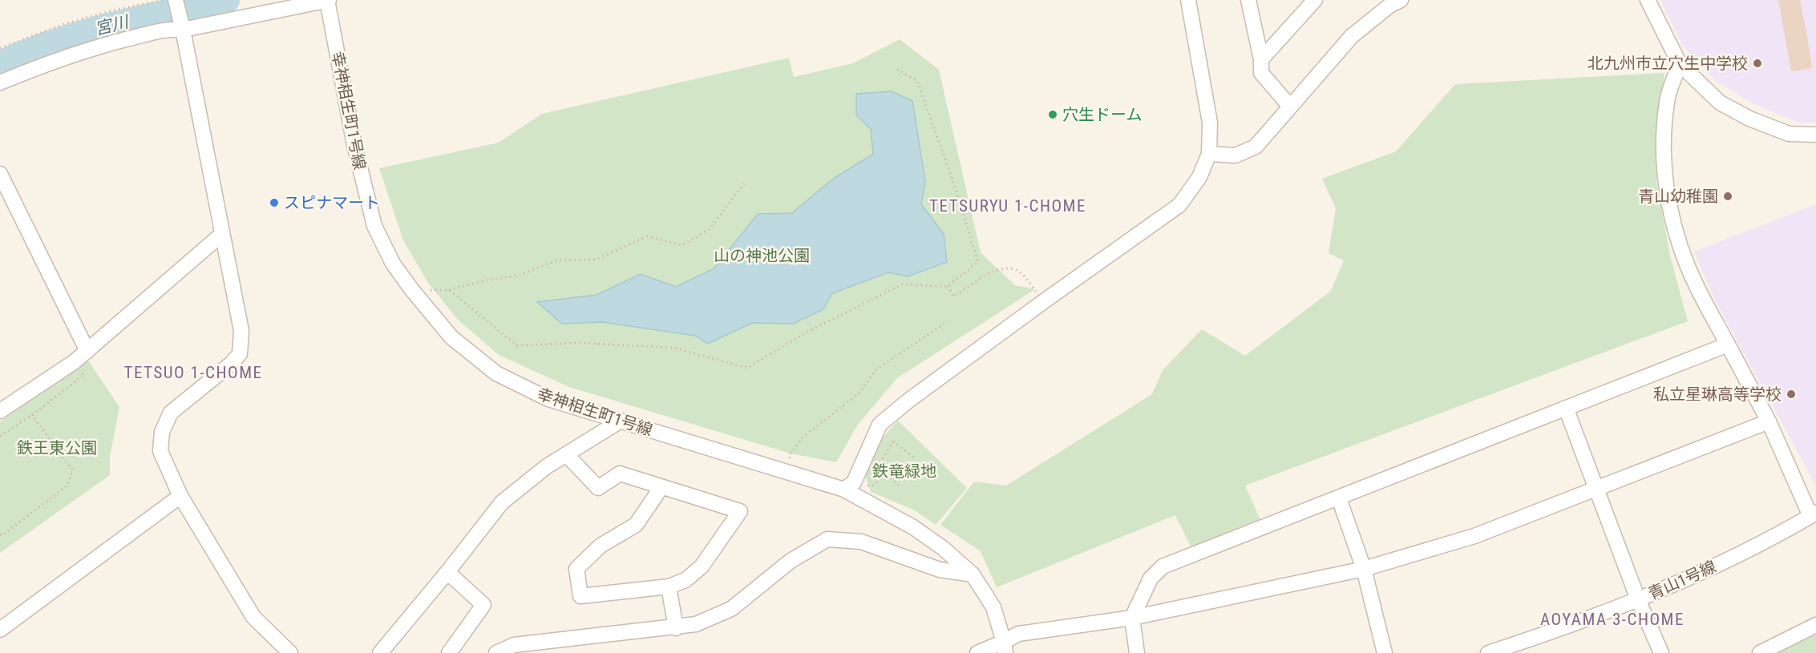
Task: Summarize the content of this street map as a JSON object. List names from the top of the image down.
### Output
{
  "streets": {
    "street": ["幸神相生町1号線", "青山1号線"]
  },
  "districts": ["TETSURYU 1-CHOME", "TETSUO 1-CHOME", "AOYAMA 3-CHOME"],
  "water": ["宮川"],
  "parks": ["山の神池公園", "鉄王東公園", "鉄竜緑地"],
  "places": [
    "北九州市立穴生中学校",
    "穴生ドーム",
    "青山幼稚園",
    "スピナマート",
    "私立星琳高等学校"
  ]
}
